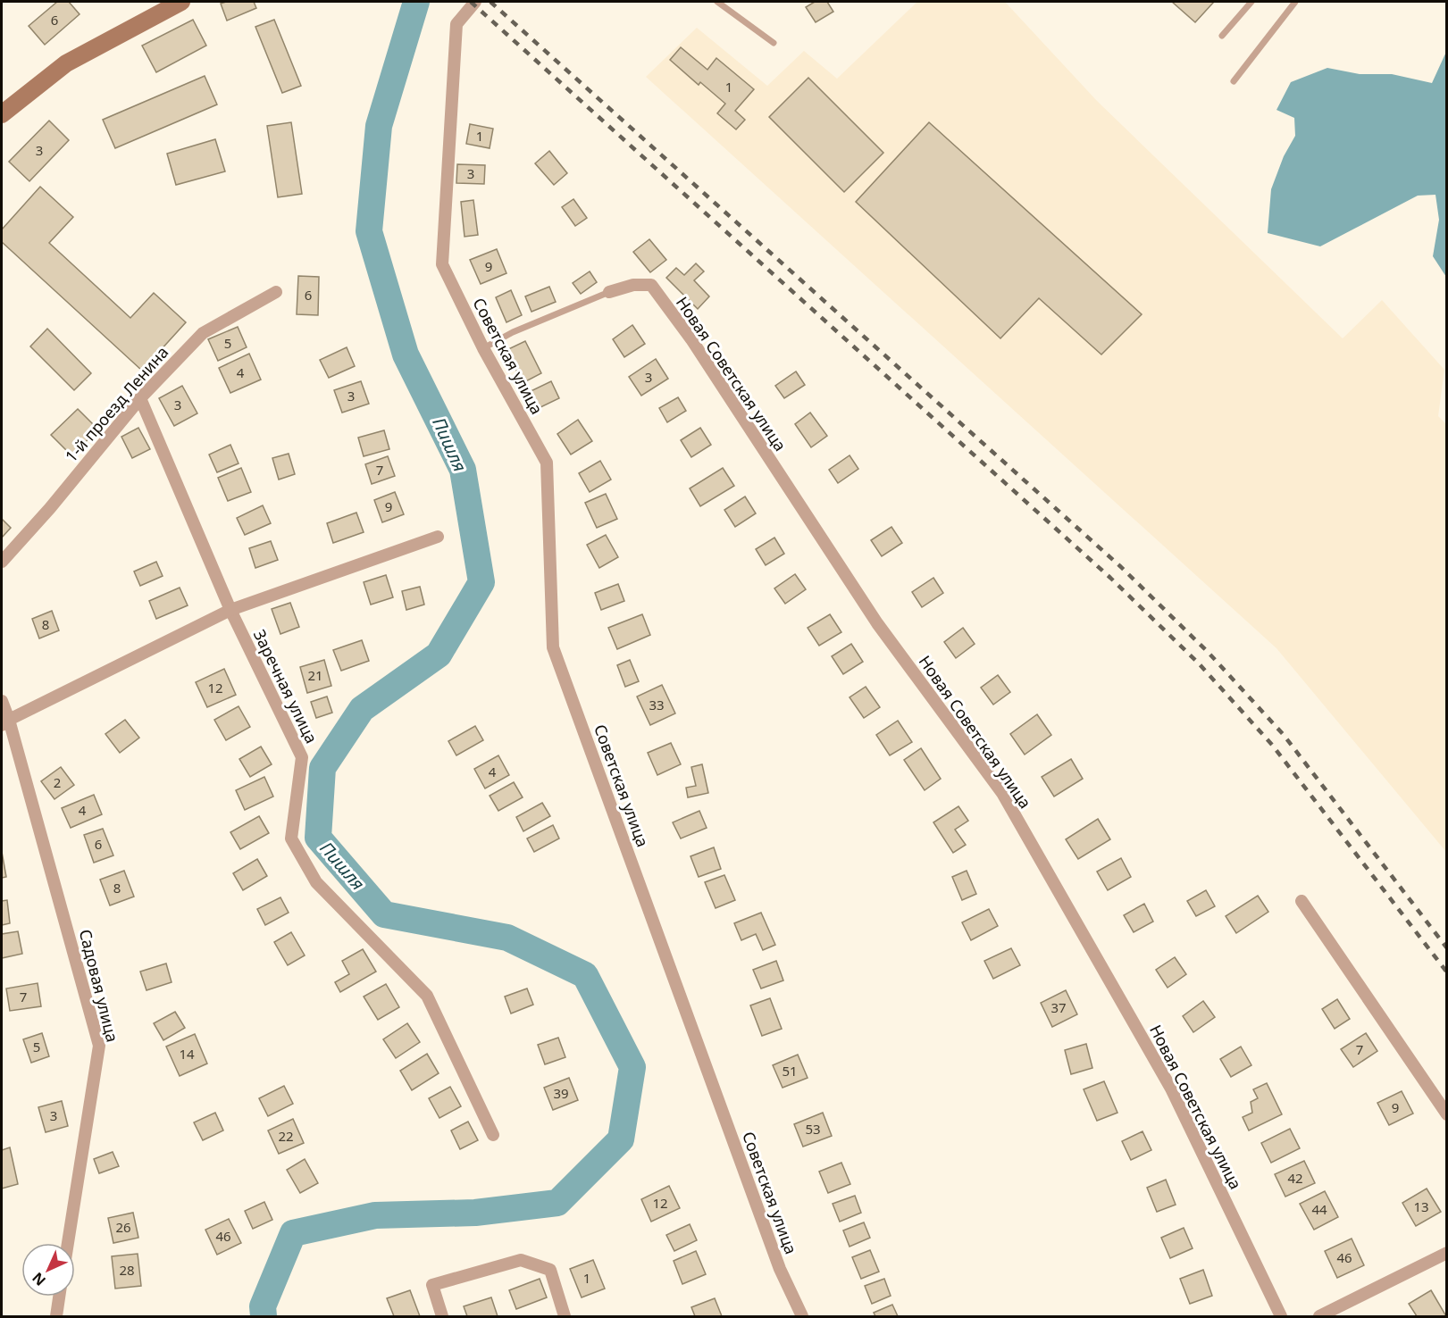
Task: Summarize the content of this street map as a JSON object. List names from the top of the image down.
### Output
{
  "streets": {
    "street": [
      "Советская улица",
      "Новая Советская улица",
      "1-й проезд Ленина",
      "Заречная улица",
      "Садовая улица"
    ]
  },
  "crossings": [
    ["1-й проезд Ленина", "Заречная улица"]
  ],
  "water": ["Пишля"],
  "house_numbers": [
    "6",
    "1",
    "1",
    "3",
    "3",
    "9",
    "6",
    "5",
    "4",
    "3",
    "3",
    "3",
    "7",
    "9",
    "8",
    "21",
    "12",
    "33",
    "4",
    "2",
    "4",
    "6",
    "8",
    "7",
    "37",
    "5",
    "7",
    "14",
    "51",
    "39",
    "9",
    "3",
    "53",
    "22",
    "42",
    "12",
    "13",
    "44",
    "26",
    "46",
    "46",
    "28",
    "1"
  ],
  "north": "bottom left"
}
